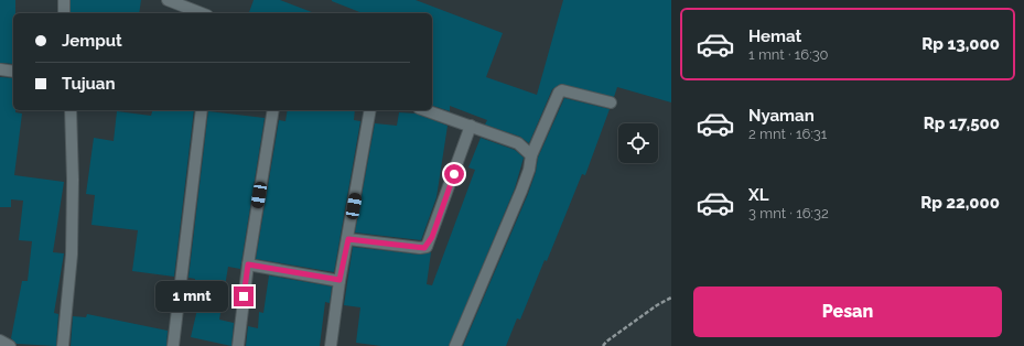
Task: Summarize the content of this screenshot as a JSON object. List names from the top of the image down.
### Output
{
  "page": {
    "list": [
      {
        "name": "Hemat",
        "note": "1 mnt · 16:30",
        "value": "Rp 13,000"
      },
      {
        "name": "Nyaman",
        "note": "2 mnt · 16:31",
        "value": "Rp 17,500"
      },
      {
        "name": "XL",
        "note": "3 mnt · 16:32",
        "value": "Rp 22,000"
      }
    ],
    "banner": ["Jemput", "Tujuan"],
    "buttons": "Pesan",
    "bubble": "1 mnt"
  }
}
